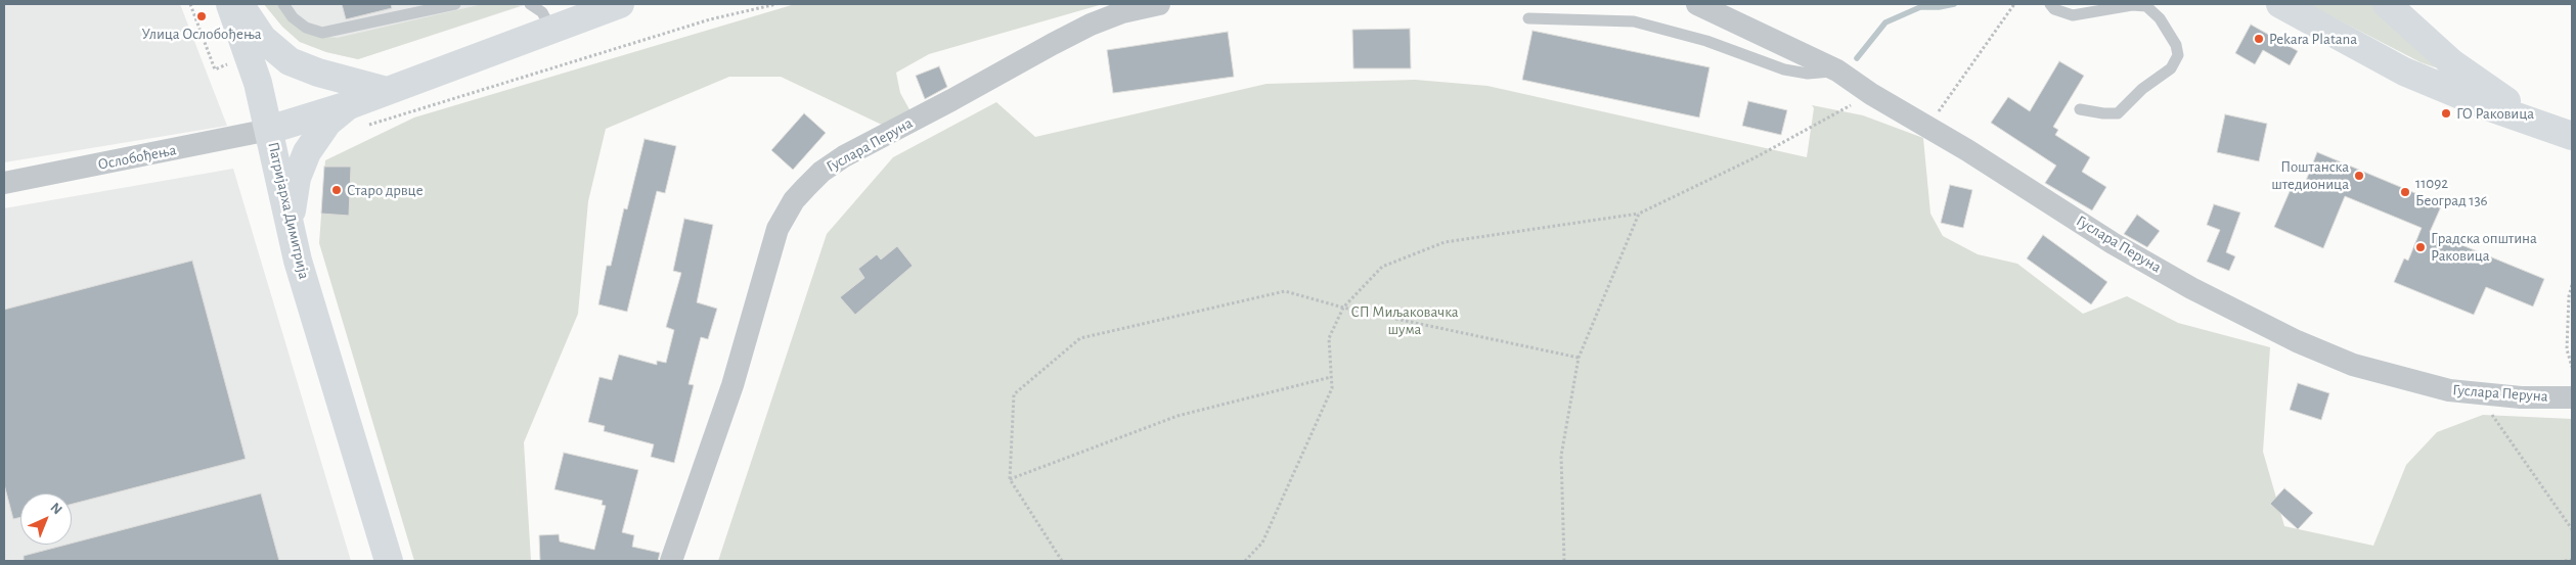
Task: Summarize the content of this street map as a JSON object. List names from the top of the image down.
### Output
{
  "streets": {
    "main road": ["Патријарха Димитрија"],
    "street": ["Гуслара Перуна", "Ослобођења"]
  },
  "crossings": [
    ["Ослобођења", "Патријарха Димитрија"]
  ],
  "parks": ["СП Миљаковачка шума"],
  "places": [
    "Улица Ослобођења",
    "Pekara Platana",
    "ГО Раковица",
    "Поштанска штедионица",
    "Старо дрвце",
    "11092 Београд 136",
    "Градска општина Раковица"
  ],
  "north": "top right"
}
